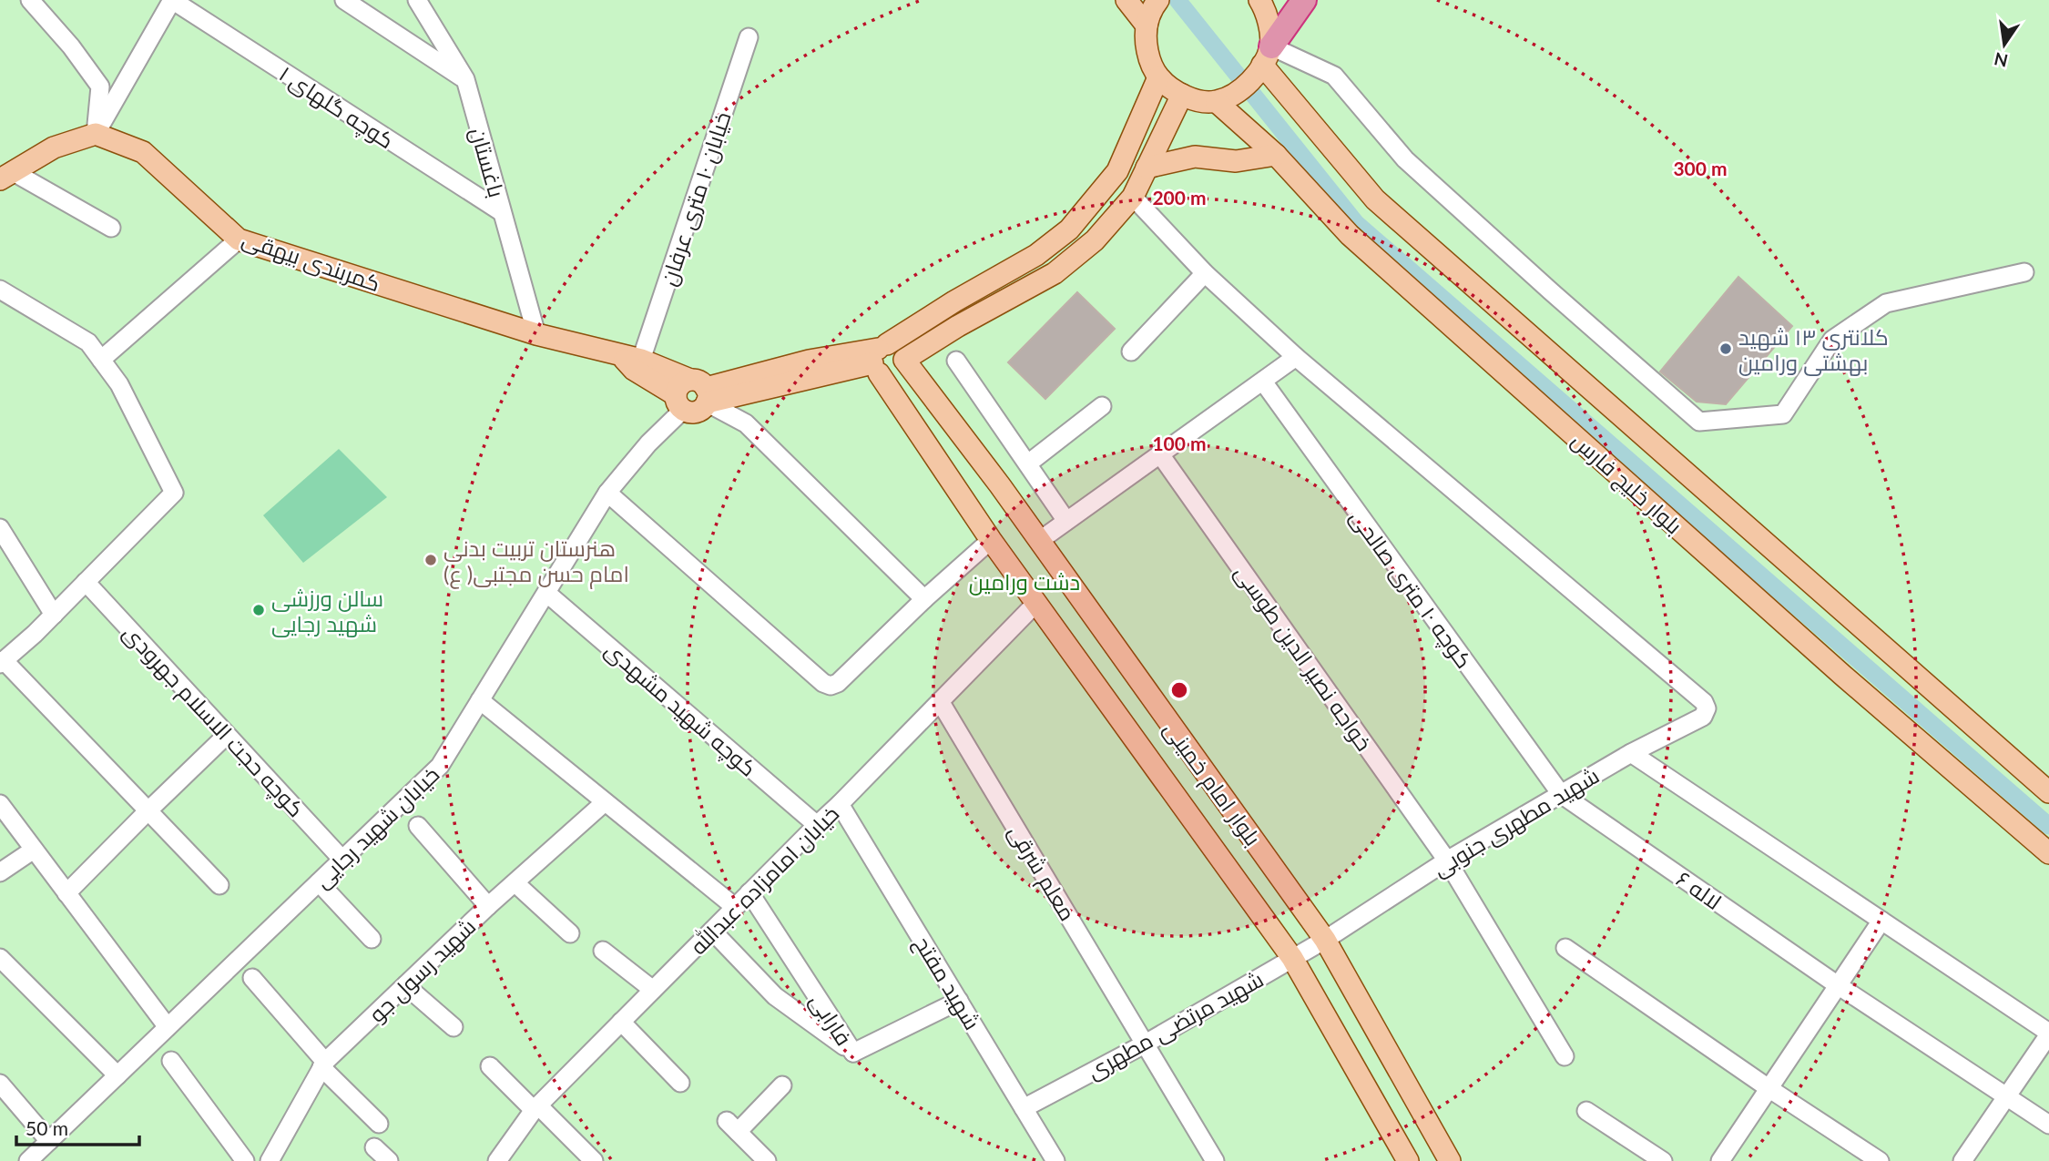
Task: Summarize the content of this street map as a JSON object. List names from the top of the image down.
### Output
{
  "streets": {
    "main road": ["کمربندی بیهقی", "بلوار خلیج فارس", "بلوار امام خمینی"],
    "street": [
      "کوچه گلهای ۱",
      "باغستان",
      "خیابان ۱۰ متری عرفان",
      "کوچه ۱۰ متری صالحی",
      "خواجه نصیر الدین طوسی",
      "کوچه شهید مشهدی",
      "کوچه حجت الاسلام جهرودی",
      "شهید مطهری جنوبی",
      "خیابان شهید رجایی",
      "معلم شرقی",
      "خیابان امامزاده عبدالله",
      "لاله ۶",
      "شهید رسول جو",
      "شهید مفتح",
      "فارابی",
      "شهید مرتضی مطهری"
    ]
  },
  "crossings": [
    ["کوچه گلهای ۱", "باغستان"],
    ["باغستان", "کمربندی بیهقی"],
    ["خیابان ۱۰ متری عرفان", "کمربندی بیهقی"],
    ["کمربندی بیهقی", "خیابان شهید رجایی"],
    ["کوچه ۱۰ متری صالحی", "شهید مطهری جنوبی"],
    ["کوچه ۱۰ متری صالحی", "لاله ۶"],
    ["خواجه نصیر الدین طوسی", "شهید مطهری جنوبی"],
    ["کوچه شهید مشهدی", "خیابان شهید رجایی"],
    ["کوچه شهید مشهدی", "خیابان امامزاده عبدالله"],
    ["کوچه حجت الاسلام جهرودی", "خیابان شهید رجایی"],
    ["بلوار امام خمینی", "شهید مطهری جنوبی"],
    ["بلوار امام خمینی", "خیابان امامزاده عبدالله"],
    ["بلوار امام خمینی", "شهید مرتضی مطهری"],
    ["شهید مطهری جنوبی", "لاله ۶"],
    ["شهید مطهری جنوبی", "شهید مرتضی مطهری"],
    ["معلم شرقی", "خیابان امامزاده عبدالله"],
    ["معلم شرقی", "شهید مرتضی مطهری"],
    ["خیابان امامزاده عبدالله", "شهید مفتح"],
    ["خیابان امامزاده عبدالله", "فارابی"],
    ["شهید مفتح", "شهید مرتضی مطهری"]
  ],
  "parks": ["دشت ورامین"],
  "places": ["کلانتری ۱۳ شهید بهشتی ورامین", "هنرستان تربیت بدنی امام حسن مجتبی( ع)", "سالن ورزشی شهید رجایی"],
  "scale_bar": "50 m",
  "north": "bottom",
  "rings": ["300 m", "200 m", "100 m"]
}
